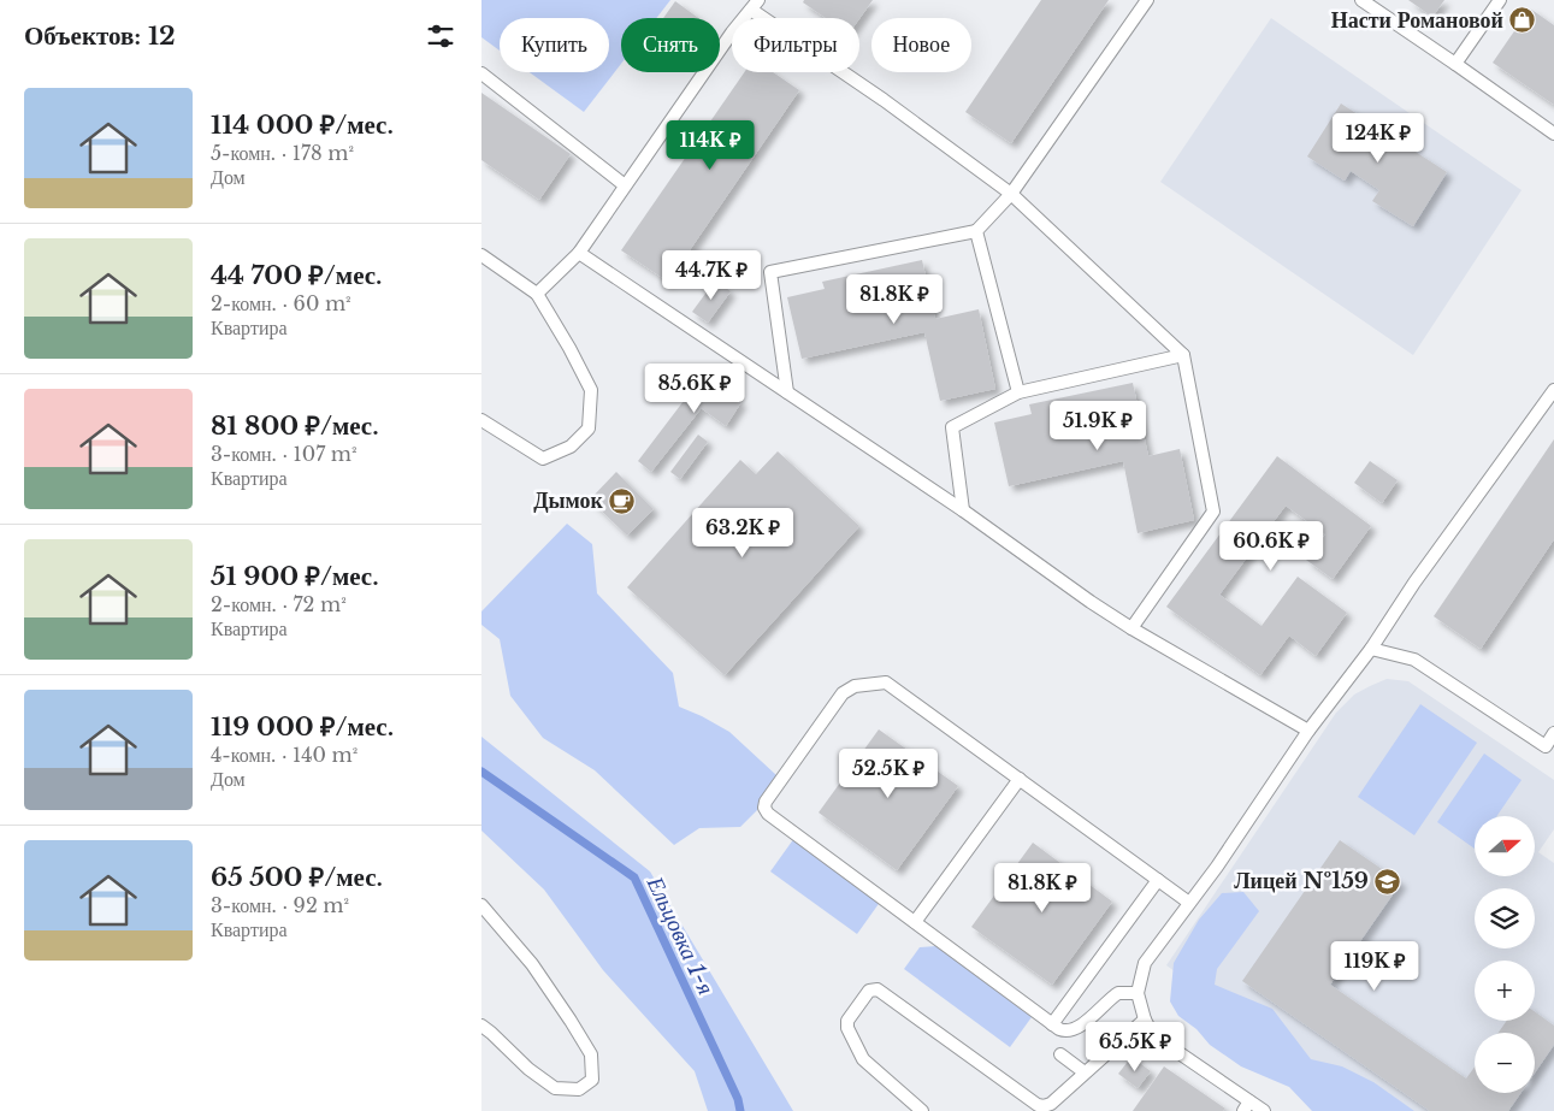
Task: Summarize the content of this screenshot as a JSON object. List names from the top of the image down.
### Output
{
  "water": ["Ельцовка 1-я"],
  "places": {
    "shop": ["Насти Романовой"],
    "cafe": ["Дымок"],
    "school or university": ["Лицей №159"]
  },
  "north": "right",
  "page": {
    "heading": "Объектов: 12",
    "chip": [
      "Купить",
      "Снять",
      "Фильтры",
      "Новое"
    ],
    "list": [
      {
        "name": "114 000 ₽/мес.",
        "note": "5-комн. · 178 m² · Дом"
      },
      {
        "name": "44 700 ₽/мес.",
        "note": "2-комн. · 60 m² · Квартира"
      },
      {
        "name": "81 800 ₽/мес.",
        "note": "3-комн. · 107 m² · Квартира"
      },
      {
        "name": "51 900 ₽/мес.",
        "note": "2-комн. · 72 m² · Квартира"
      },
      {
        "name": "119 000 ₽/мес.",
        "note": "4-комн. · 140 m² · Дом"
      },
      {
        "name": "65 500 ₽/мес.",
        "note": "3-комн. · 92 m² · Квартира"
      }
    ],
    "price": [
      "124K ₽",
      "114K ₽",
      "44.7K ₽",
      "81.8K ₽",
      "85.6K ₽",
      "51.9K ₽",
      "63.2K ₽",
      "60.6K ₽",
      "52.5K ₽",
      "81.8K ₽",
      "119K ₽",
      "65.5K ₽"
    ],
    "map_buttons": ["+", "−"]
  }
}
